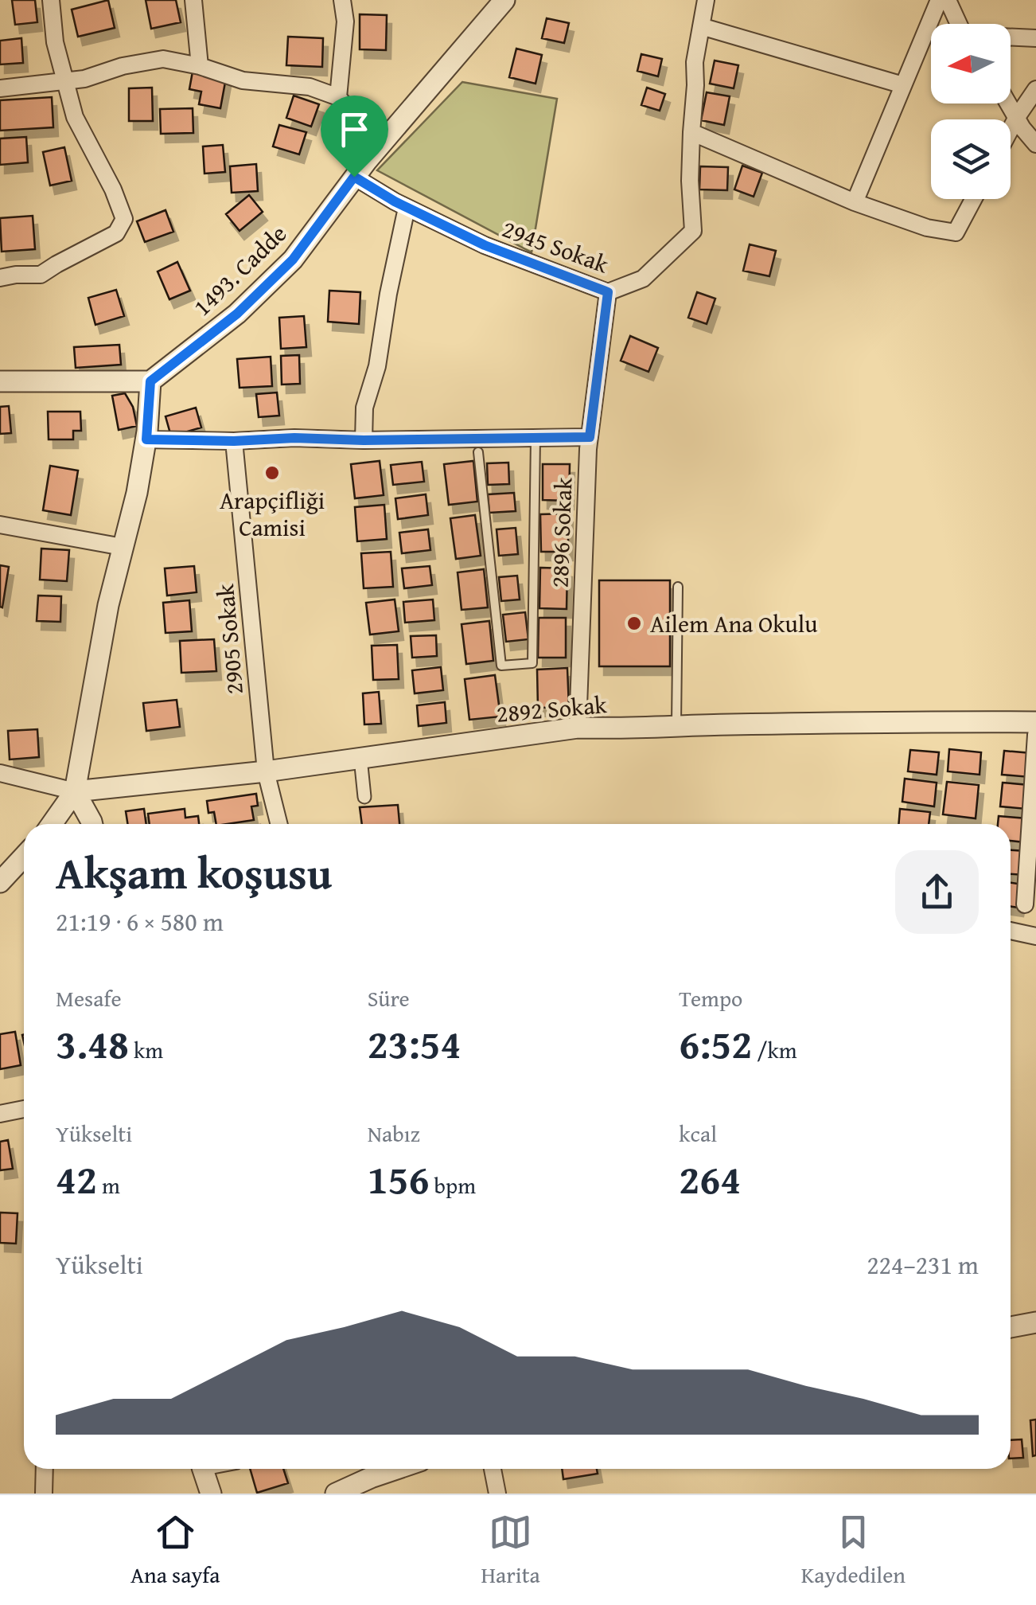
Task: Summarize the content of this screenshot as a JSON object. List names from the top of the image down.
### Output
{
  "streets": {
    "street": [
      "2945 Sokak",
      "1493. Cadde",
      "2896 Sokak",
      "2905 Sokak",
      "2892 Sokak"
    ]
  },
  "crossings": [
    ["2945 Sokak", "1493. Cadde"],
    ["2945 Sokak", "2896 Sokak"],
    ["2896 Sokak", "2892 Sokak"],
    ["2905 Sokak", "2892 Sokak"]
  ],
  "places": ["Arapçifliği Camisi", "Ailem Ana Okulu"],
  "north": "left",
  "page": {
    "heading": ["Akşam koşusu", "21:19 · 6 × 580 m"],
    "stats": [
      ["Mesafe", "3.48 km"],
      ["Süre", "23:54"],
      ["Tempo", "6:52 /km"],
      ["Yükselti", "42 m"],
      ["Nabız", "156 bpm"],
      ["kcal", "264"]
    ],
    "chart": ["Yükselti", "224–231 m"],
    "tabs": ["Ana sayfa", "Harita", "Kaydedilen"]
  }
}
